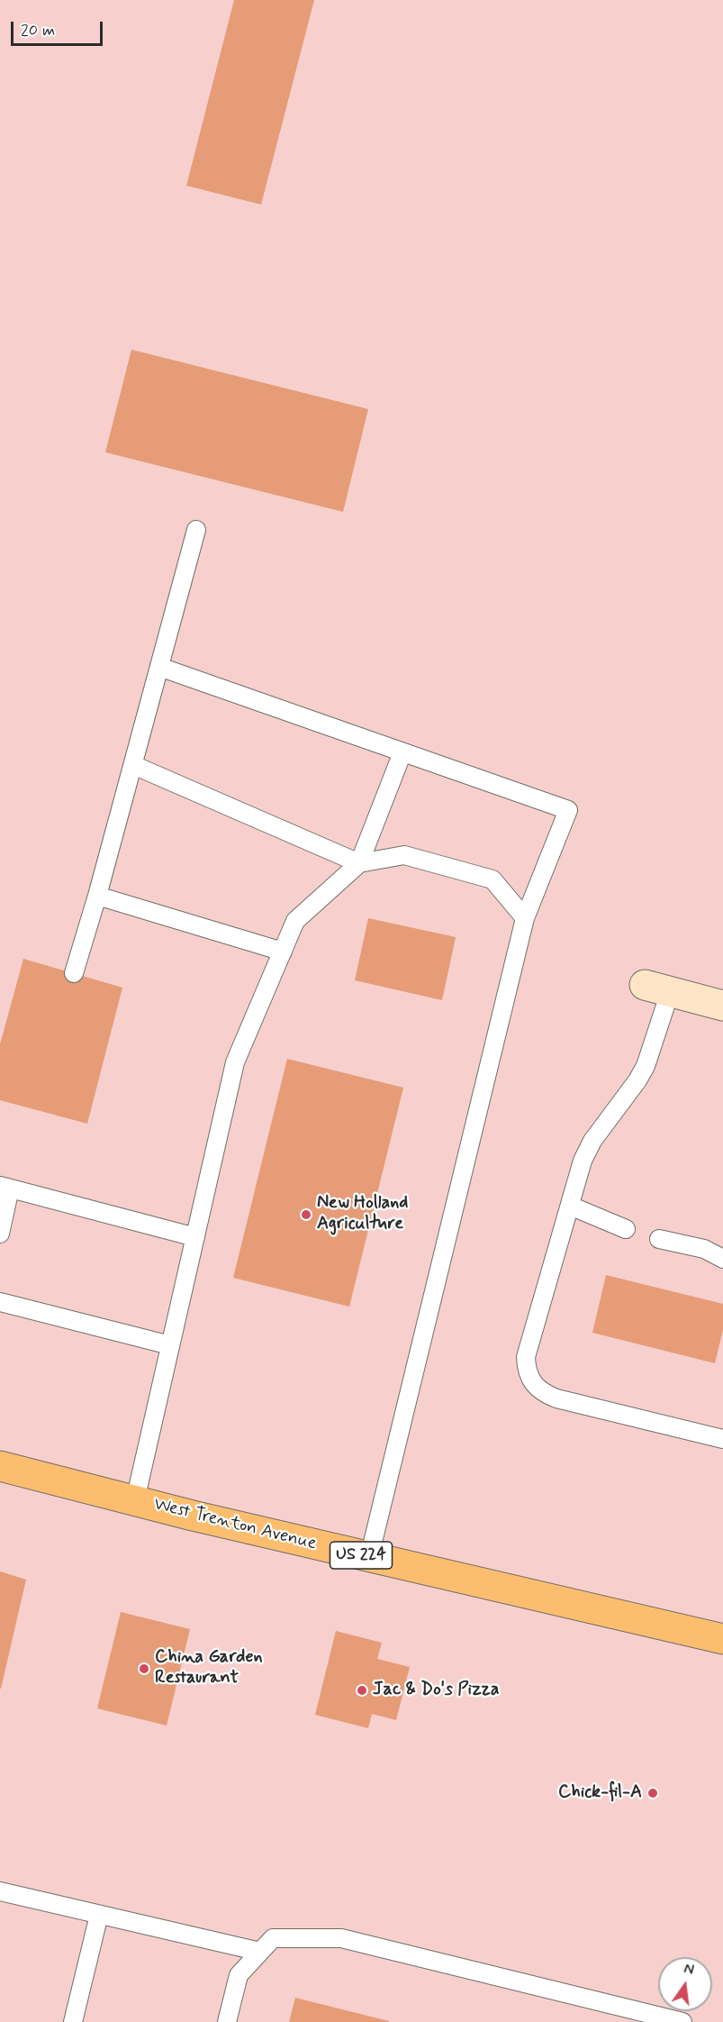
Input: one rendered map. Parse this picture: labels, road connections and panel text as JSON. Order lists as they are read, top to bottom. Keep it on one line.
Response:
{"streets":{"main road":["West Trenton Avenue","US 224"]},"places":["New Holland Agriculture","China Garden Restaurant","Jac & Do's Pizza","Chick-fil-A"],"scale_bar":"20 m","north":"top"}
